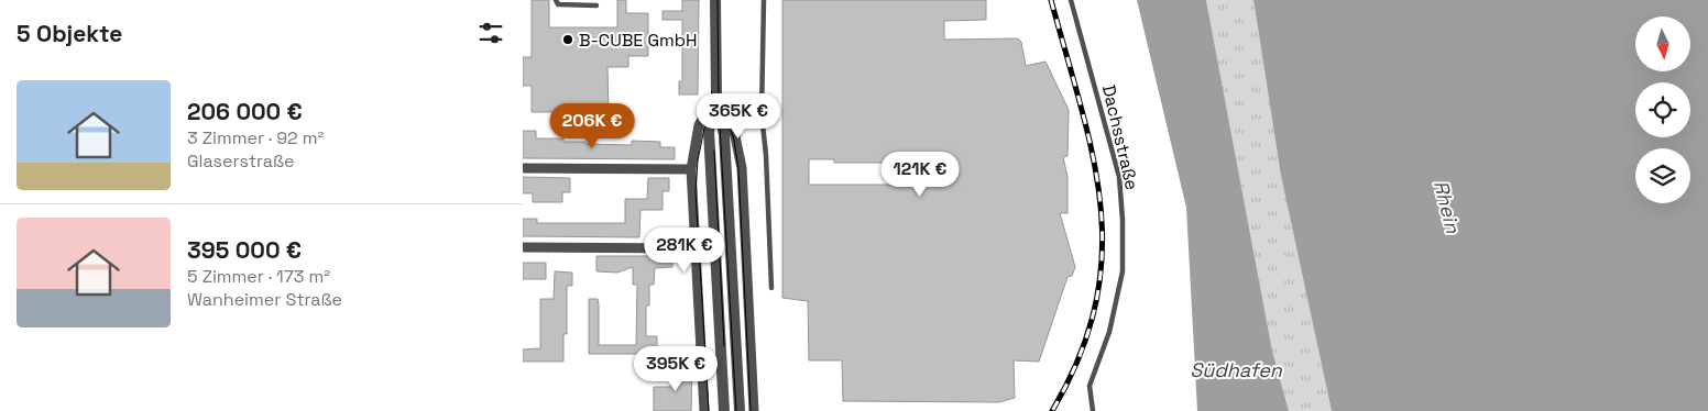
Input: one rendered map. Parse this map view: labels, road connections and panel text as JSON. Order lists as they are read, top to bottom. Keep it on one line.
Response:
{"streets":{"lane":["Dachsstraße"]},"water":["Rhein","Südhafen"],"places":["B-CUBE GmbH"],"north":"bottom","page":{"heading":"5 Objekte","list":[{"name":"206 000 €","note":"3 Zimmer · 92 m² · Glaserstraße"},{"name":"395 000 €","note":"5 Zimmer · 173 m² · Wanheimer Straße"}],"price":["365K €","206K €","121K €","281K €","395K €"]}}
